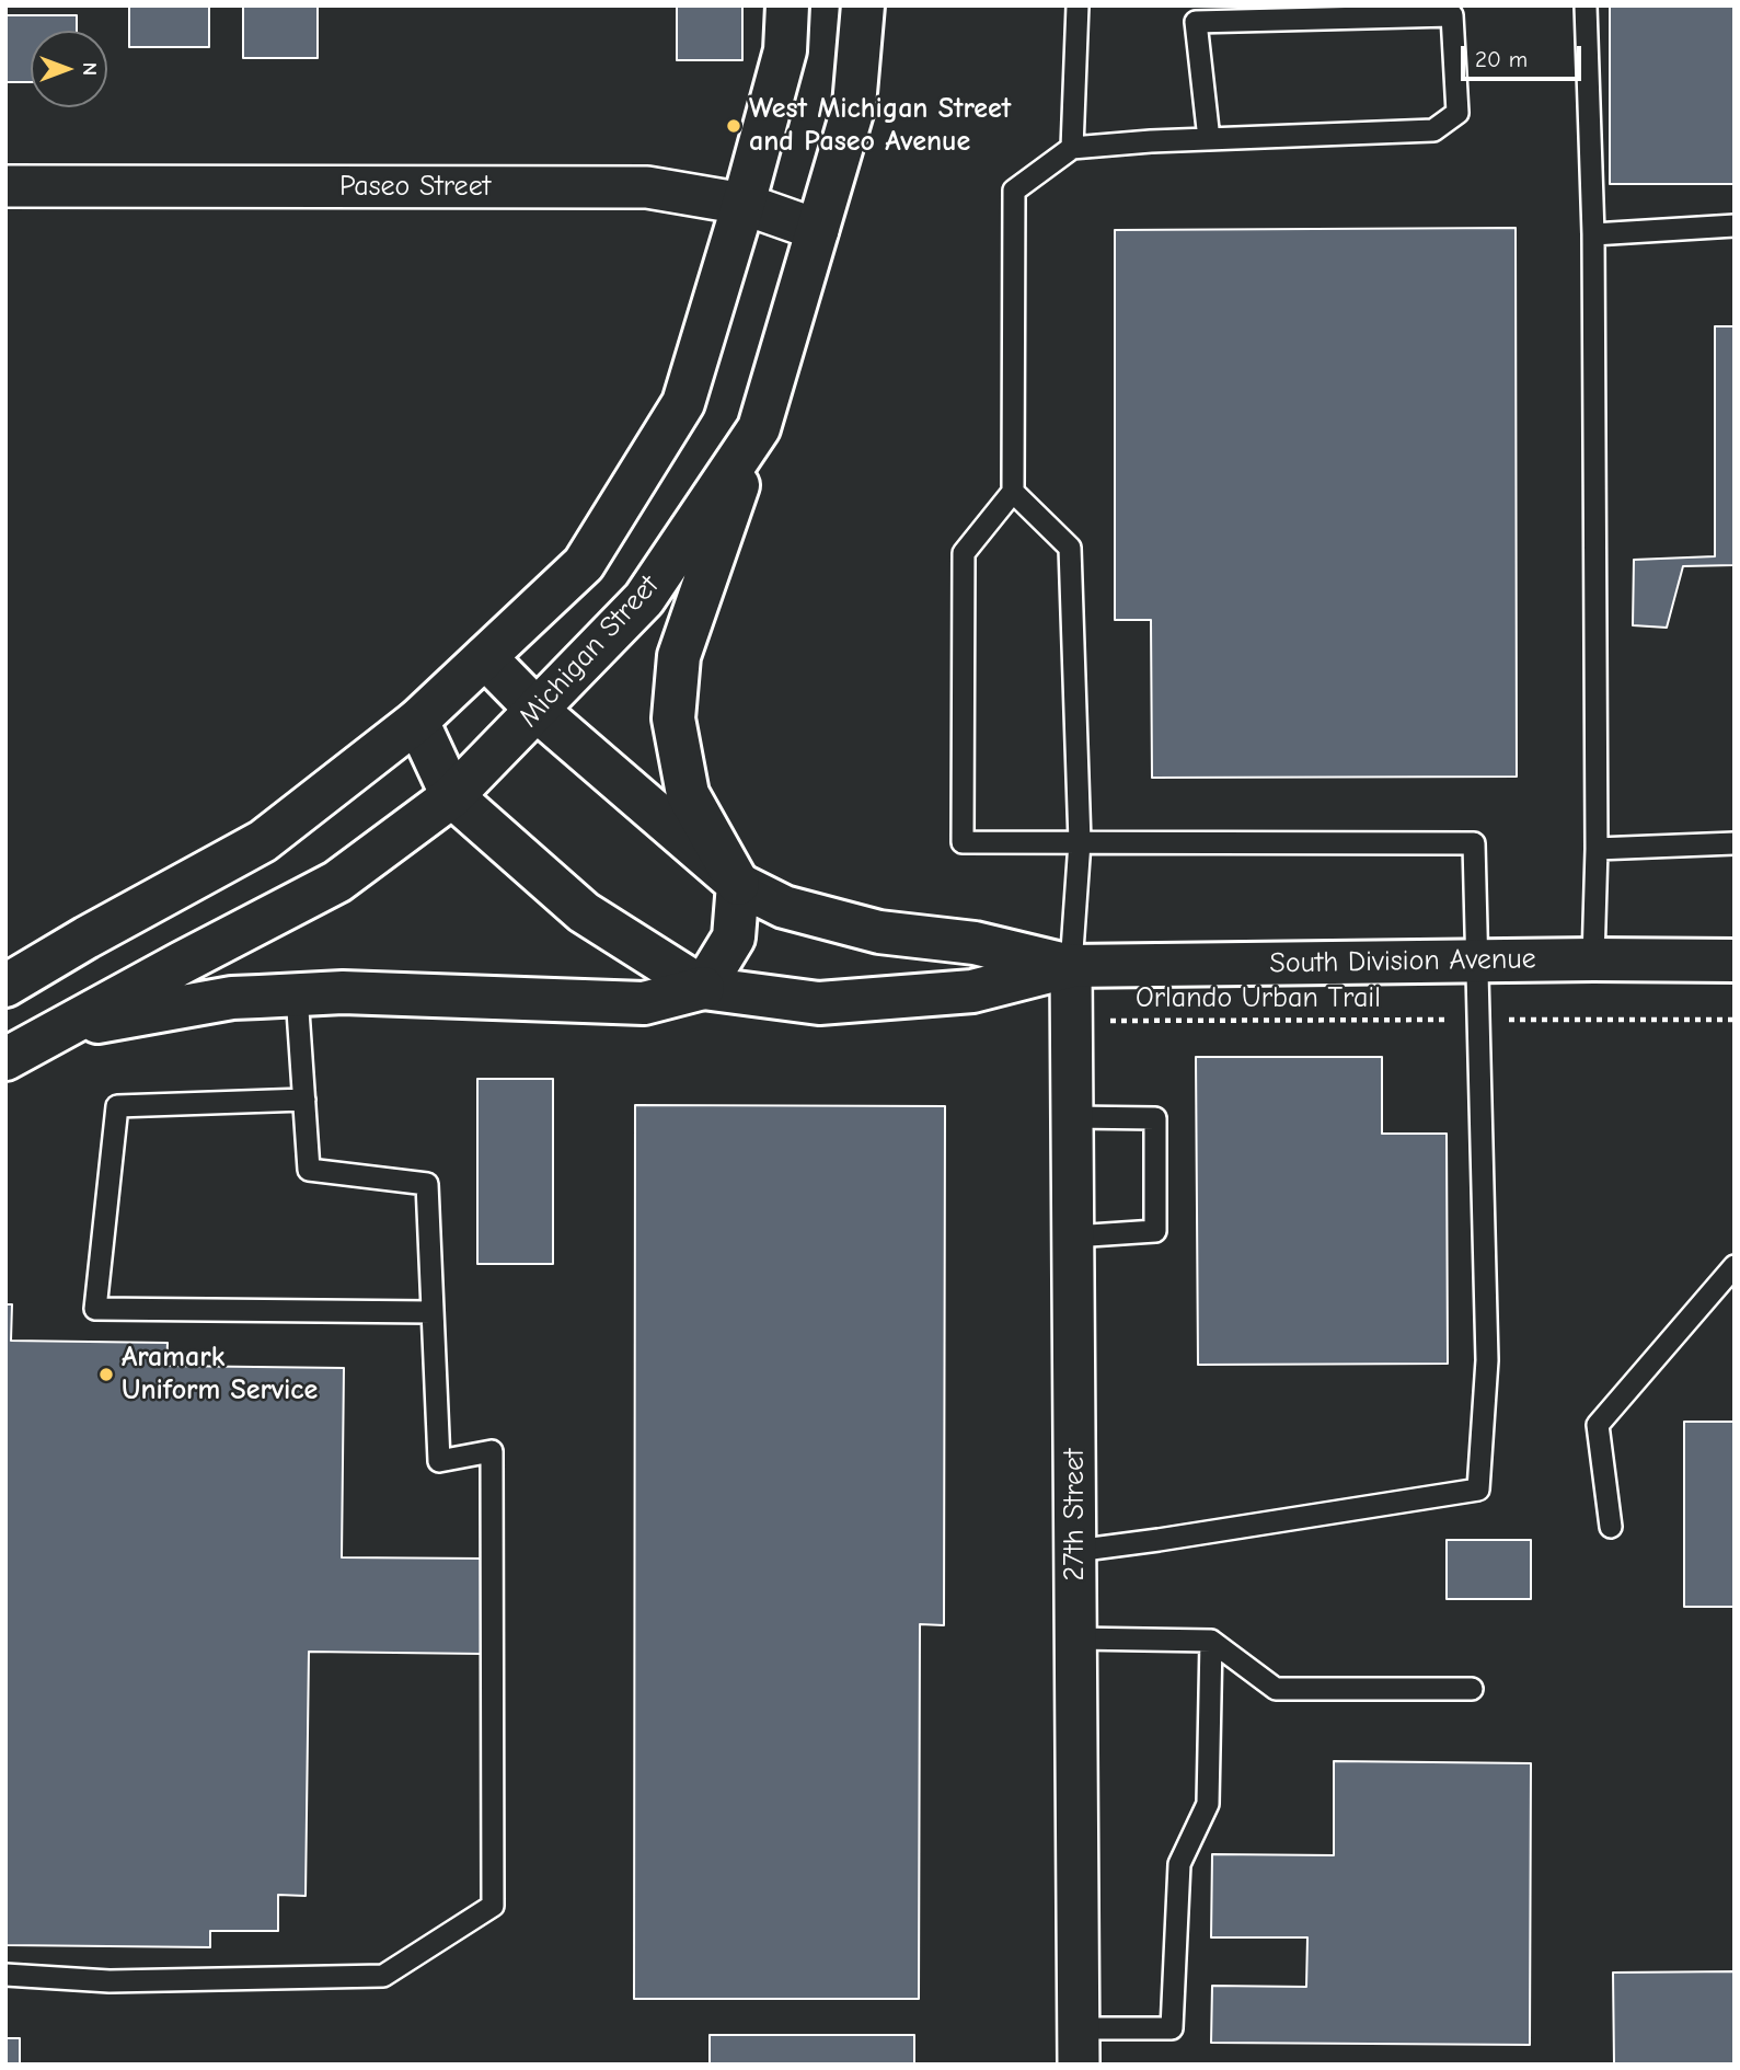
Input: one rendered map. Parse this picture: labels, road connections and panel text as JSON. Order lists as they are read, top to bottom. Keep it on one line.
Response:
{"streets":{"main road":["Michigan Street","South Division Avenue"],"street":["Paseo Street","27th Street"],"path":["Orlando Urban Trail"]},"crossings":[["Paseo Street","Michigan Street"],["Michigan Street","South Division Avenue"],["South Division Avenue","27th Street"]],"places":["West Michigan Street and Paseo Avenue","Aramark Uniform Service"],"scale_bar":"20 m","north":"right"}
